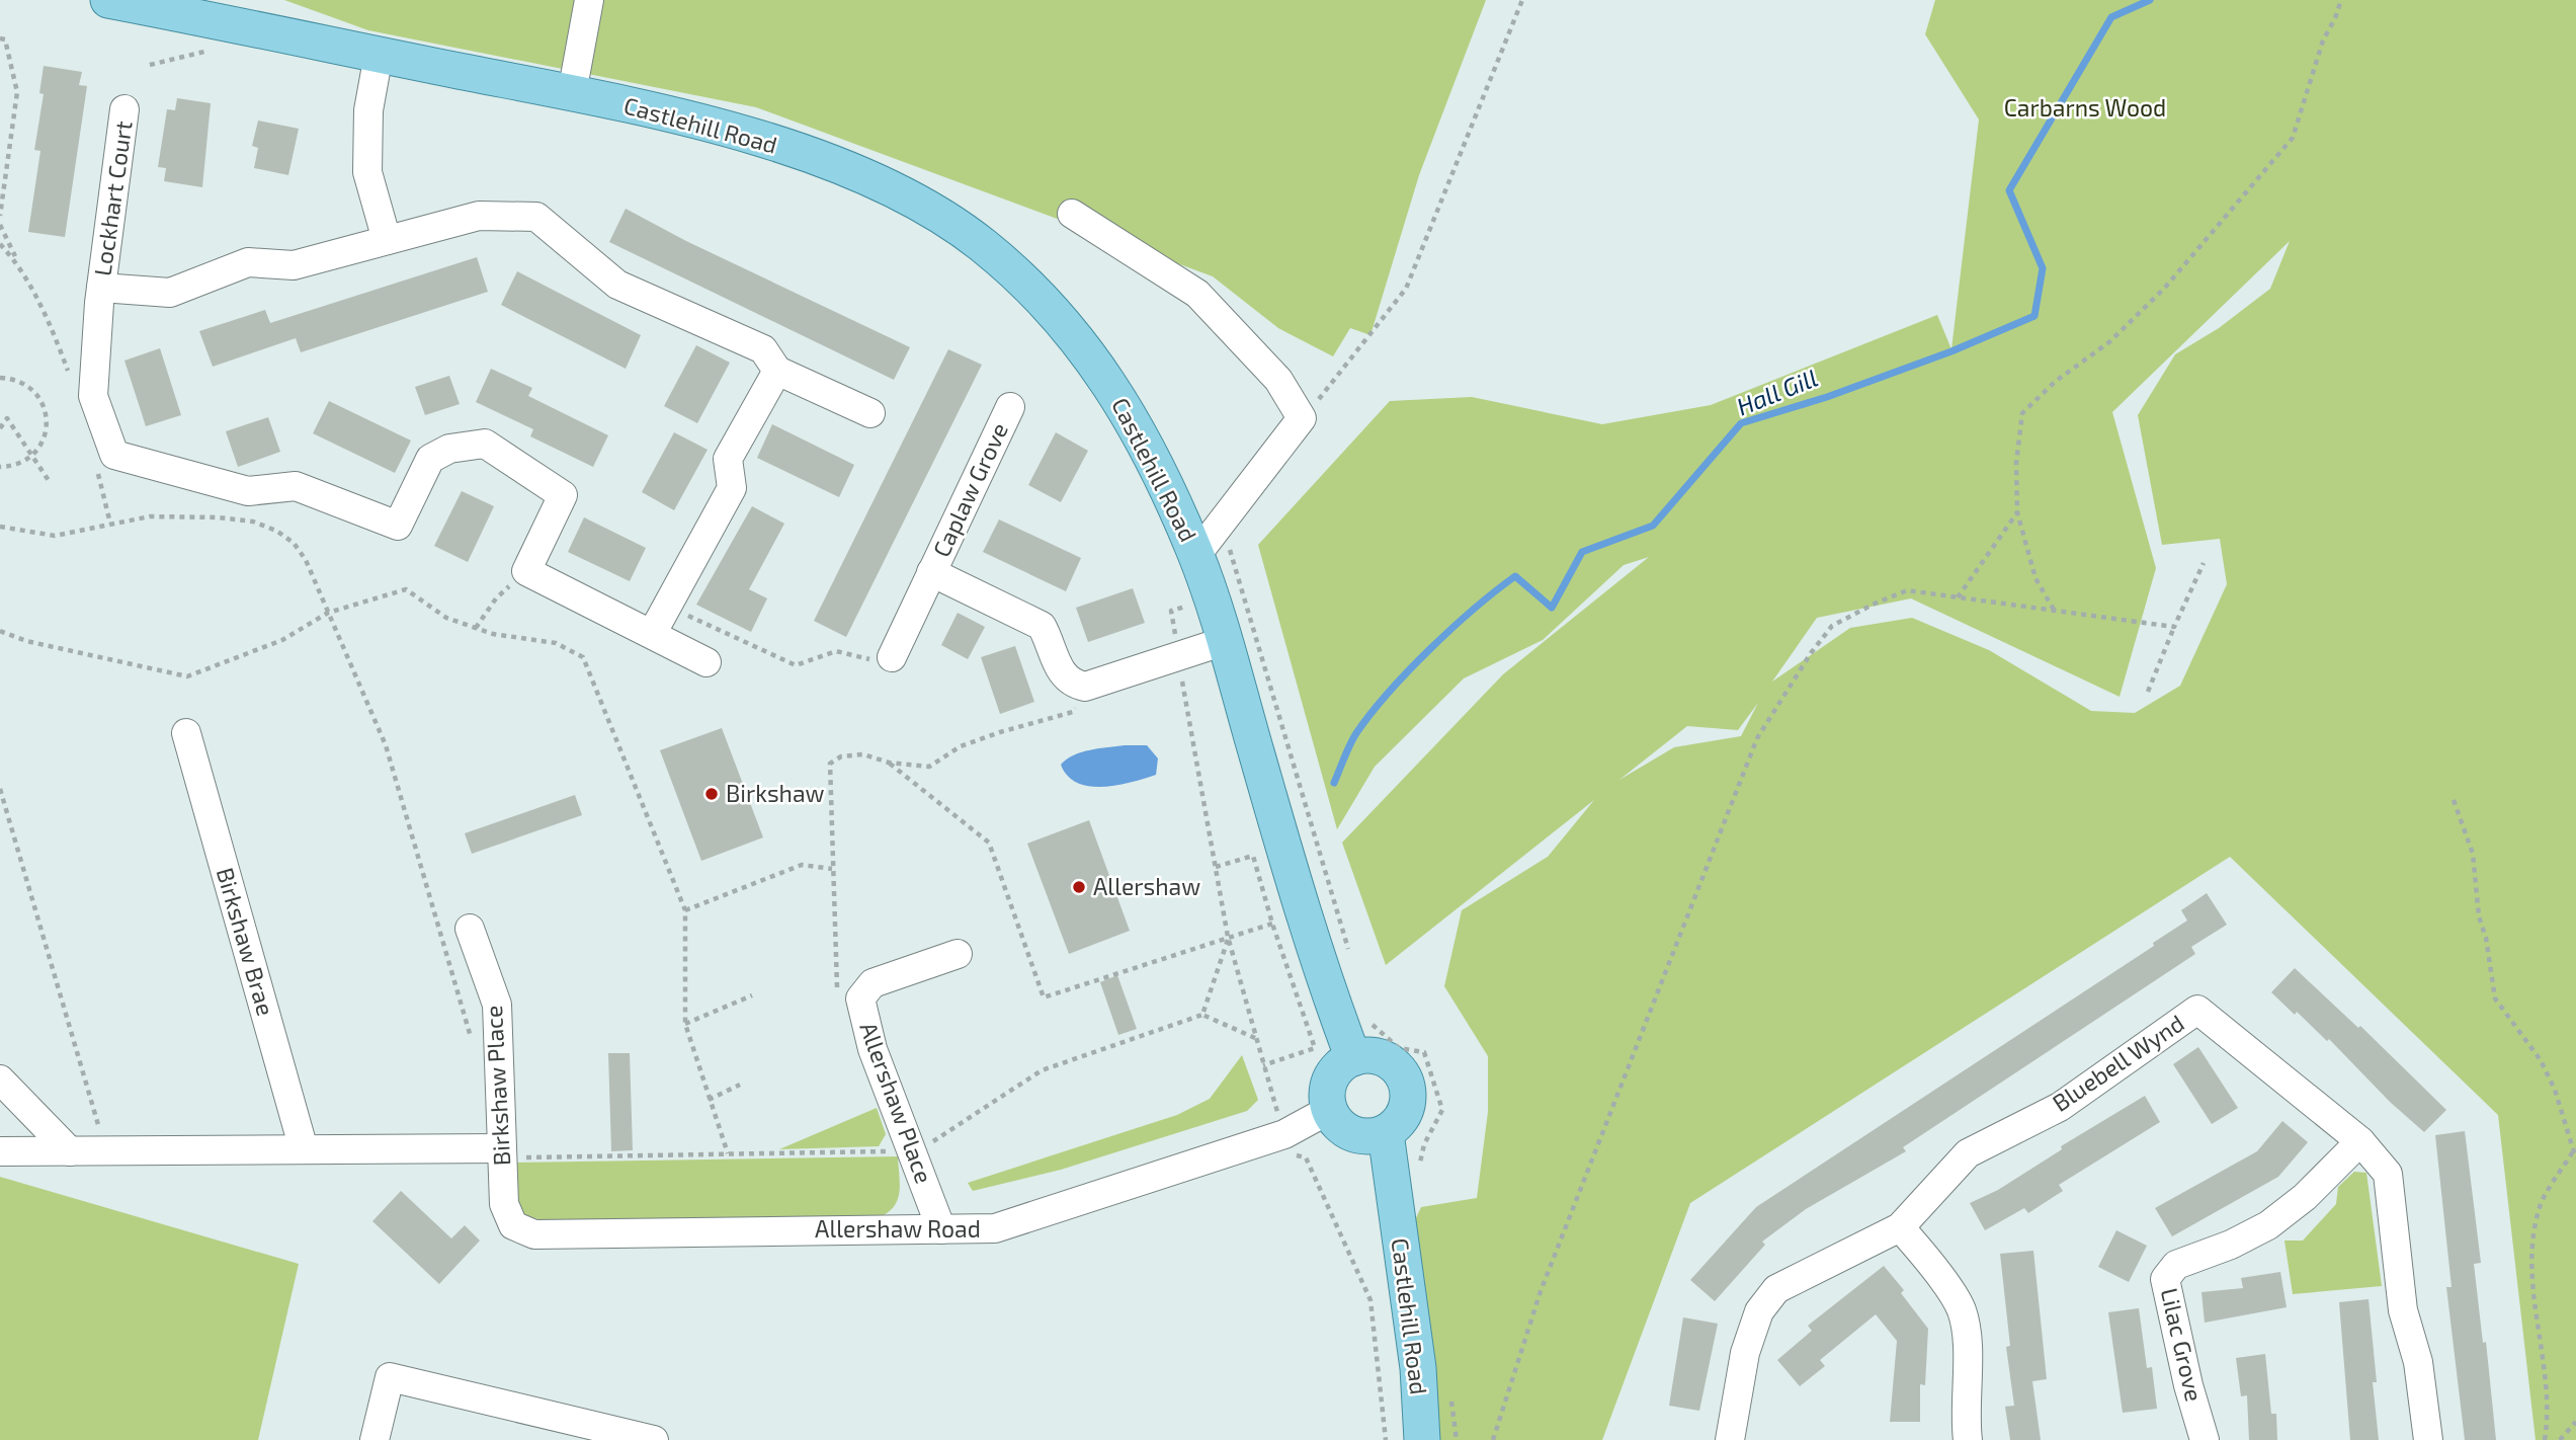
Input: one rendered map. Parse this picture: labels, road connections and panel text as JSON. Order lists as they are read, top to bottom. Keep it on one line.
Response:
{"streets":{"main road":["Castlehill Road"],"street":["Lockhart Court","Caplaw Grove","Birkshaw Brae","Bluebell Wynd","Birkshaw Place","Allershaw Place","Allershaw Road","Lilac Grove"]},"crossings":[["Castlehill Road","Allershaw Road"],["Bluebell Wynd","Lilac Grove"],["Birkshaw Place","Allershaw Road"],["Allershaw Place","Allershaw Road"]],"water":["Hall Gill"],"parks":["Carbarns Wood"],"places":["Birkshaw","Allershaw"]}
